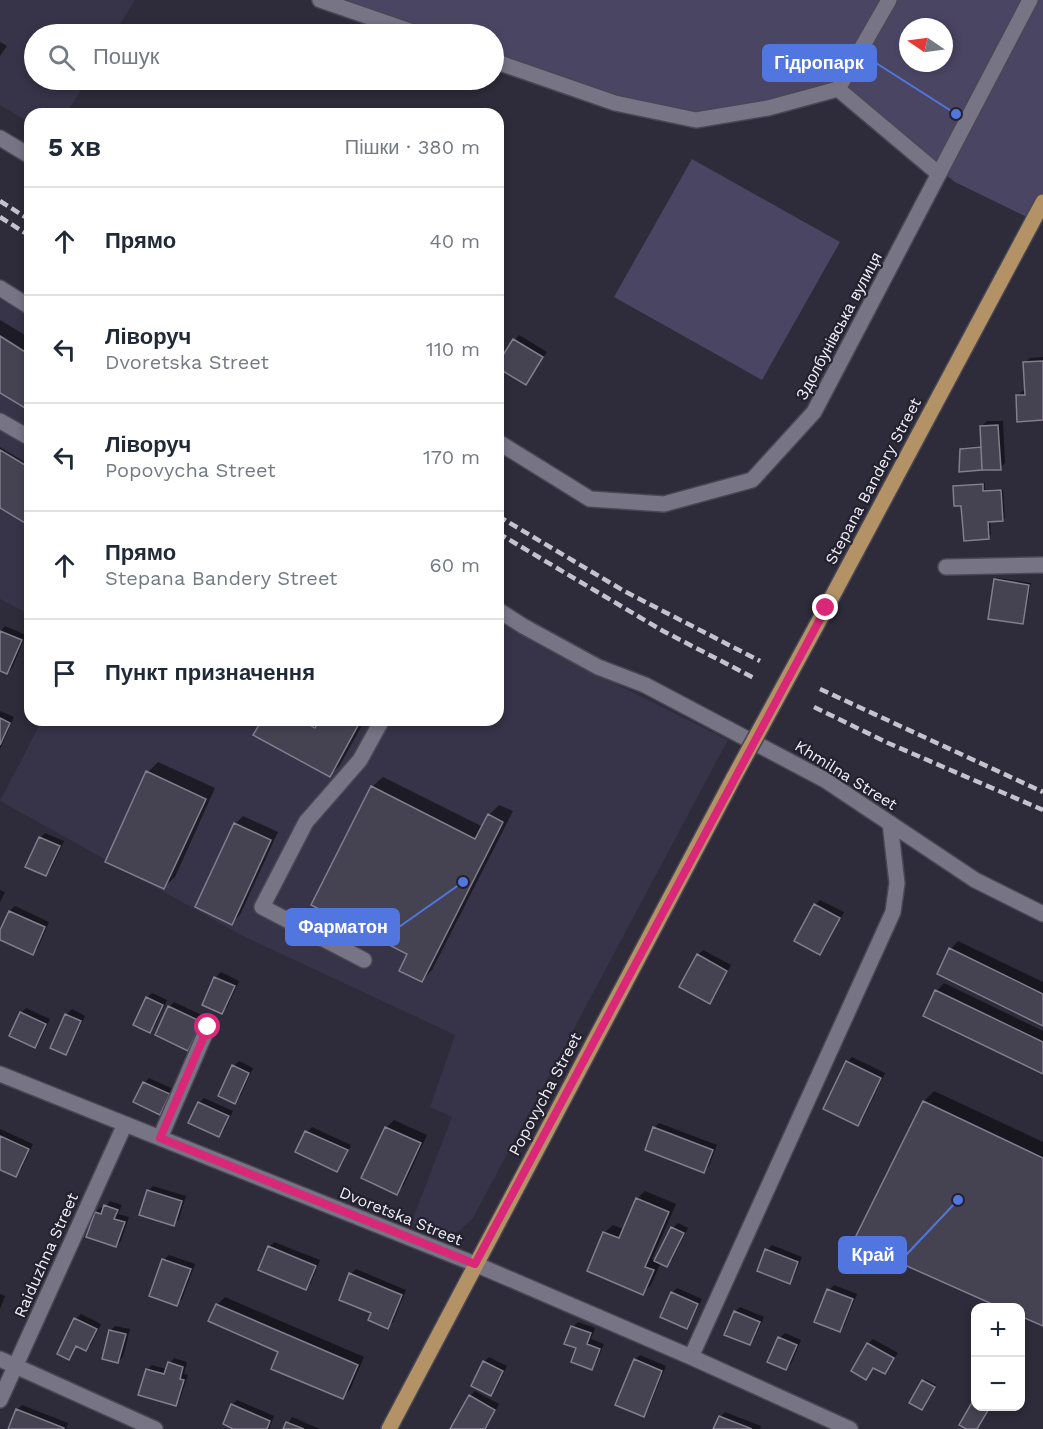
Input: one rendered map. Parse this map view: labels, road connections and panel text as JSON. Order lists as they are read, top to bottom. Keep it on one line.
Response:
{"streets":{"main road":["Stepana Bandery Street","Popovycha Street"],"street":["Khmilna Street","Dvoretska Street","Raiduzhna Street"]},"crossings":[["Stepana Bandery Street","Popovycha Street"],["Popovycha Street","Dvoretska Street"],["Dvoretska Street","Raiduzhna Street"]],"places":["Гідропарк","Фарматон","Край"],"north":"left","page":{"search":"Пошук","heading":["5 хв","Пішки · 380 m"],"list":[["Прямо","40 m"],["Ліворуч","Dvoretska Street","110 m"],["Ліворуч","Popovycha Street","170 m"],["Прямо","Stepana Bandery Street","60 m"],"Пункт призначення"],"map_buttons":["+","−"]}}
